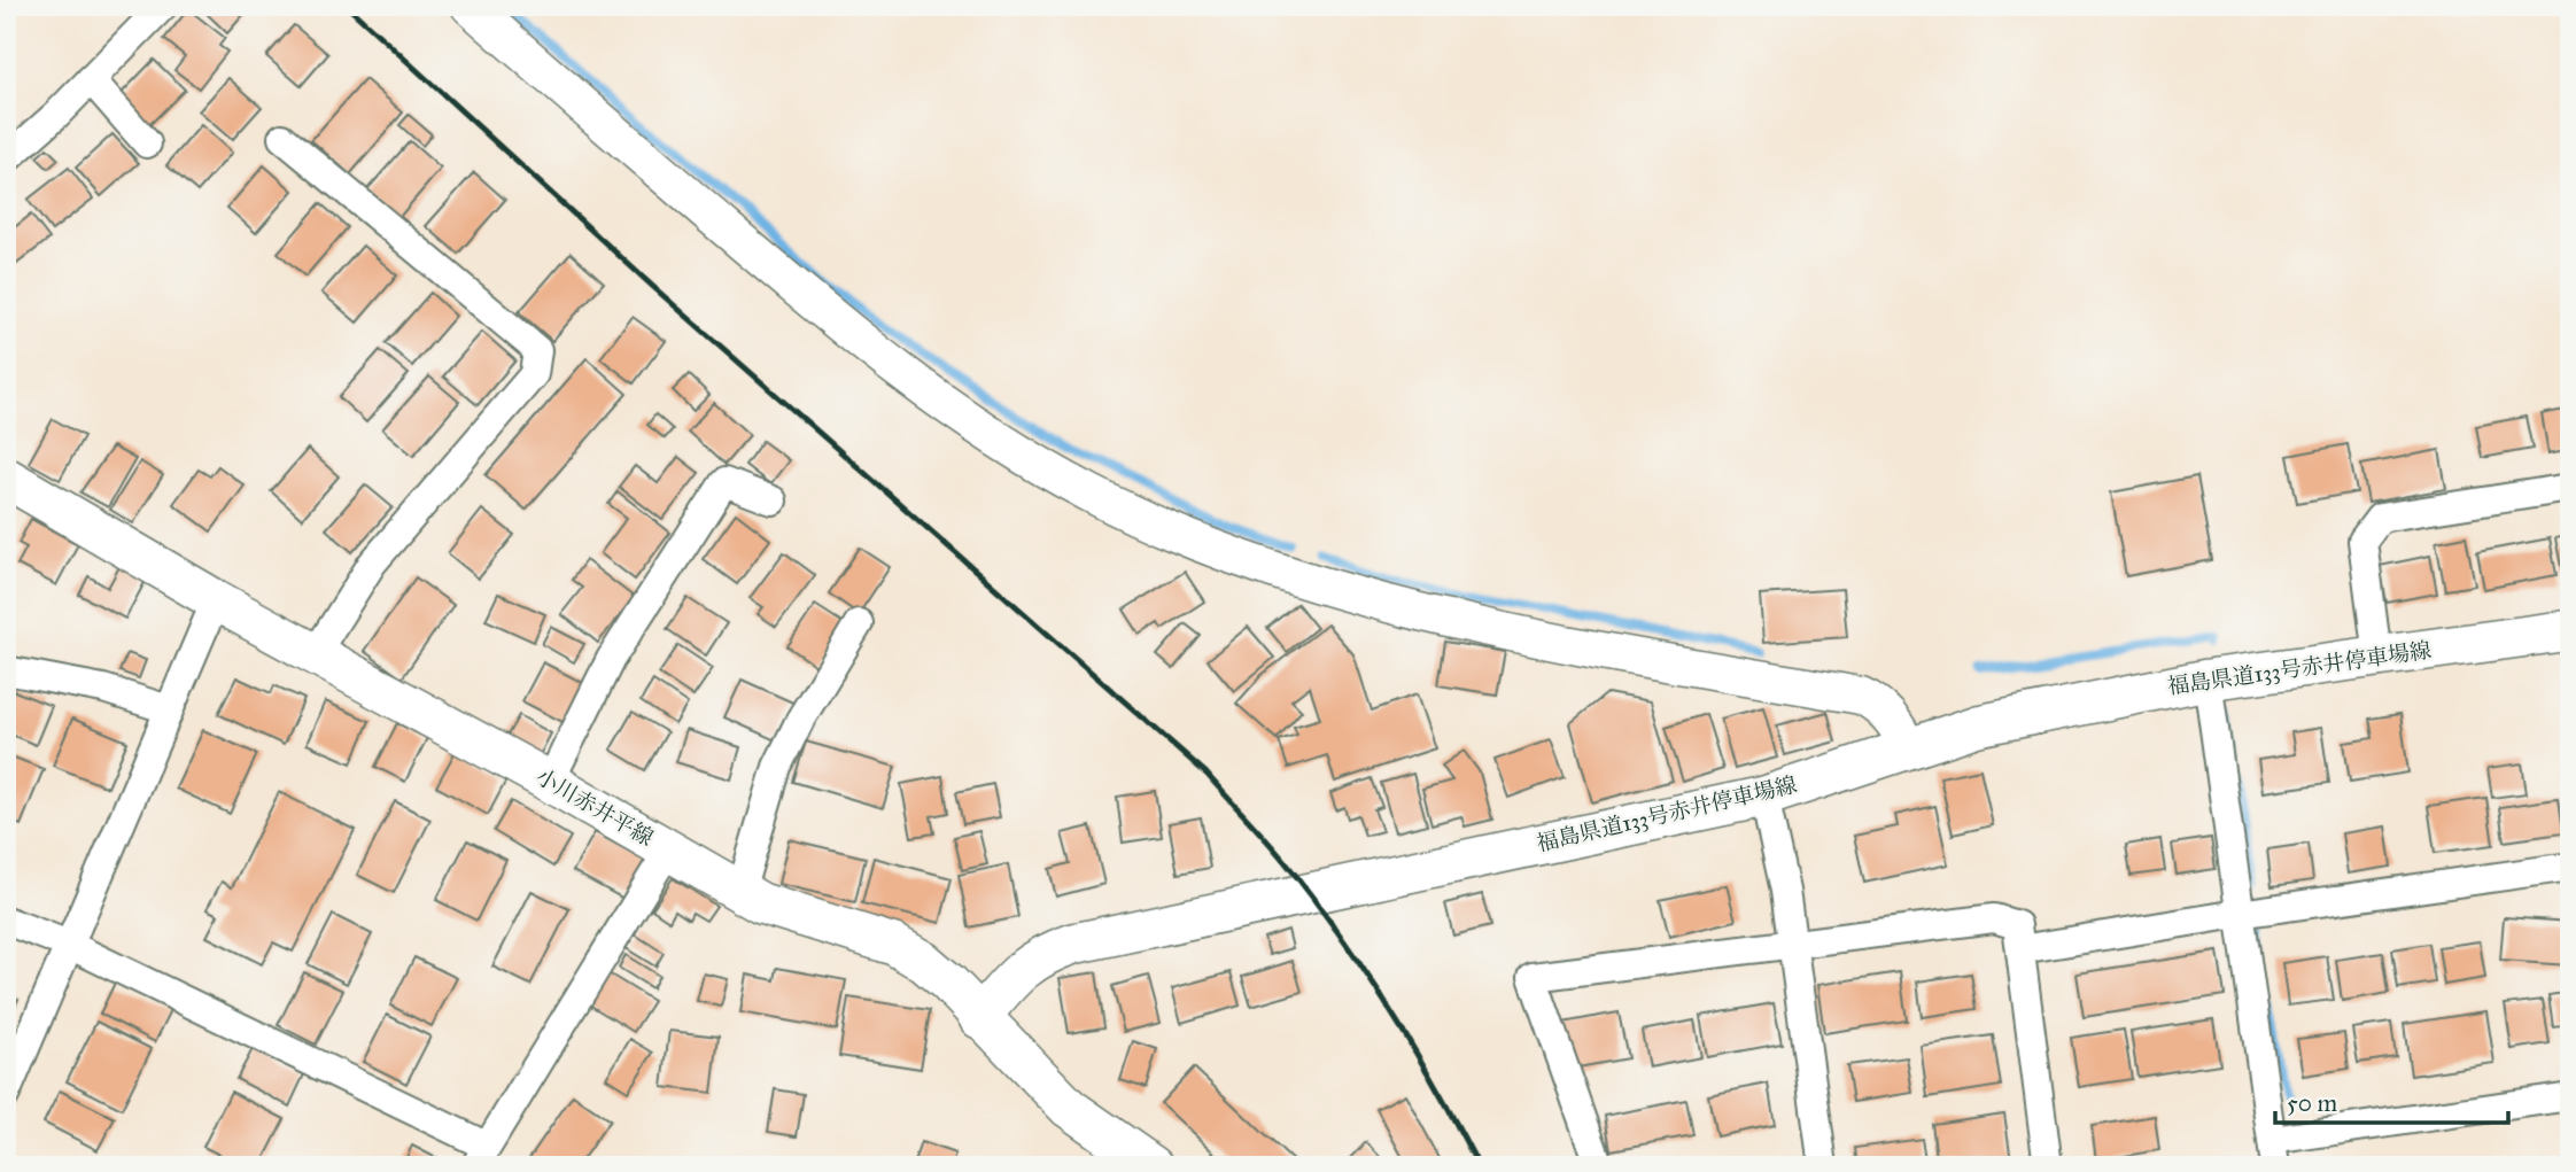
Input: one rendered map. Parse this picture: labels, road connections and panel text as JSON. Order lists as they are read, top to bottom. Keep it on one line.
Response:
{"streets":{"main road":["福島県道133号赤井停車場線","小川赤井平線"]},"crossings":[["福島県道133号赤井停車場線","小川赤井平線"]],"scale_bar":"50 m"}
